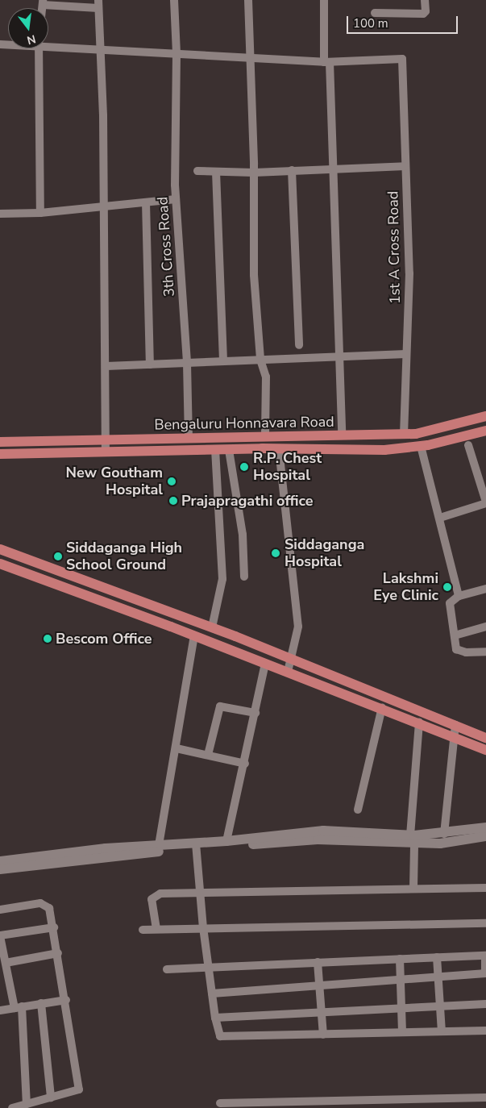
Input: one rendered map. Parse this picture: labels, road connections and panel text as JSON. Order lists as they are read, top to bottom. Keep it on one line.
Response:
{"streets":{"main road":["Bengaluru Honnavara Road"],"street":["3th Cross Road","1st A Cross Road"]},"crossings":[["3th Cross Road","Bengaluru Honnavara Road"],["1st A Cross Road","Bengaluru Honnavara Road"]],"places":["R.P. Chest Hospital","New Goutham Hospital","Prajapragathi office","Siddaganga Hospital","Siddaganga High School Ground","Lakshmi Eye Clinic","Bescom Office"],"scale_bar":"100 m","north":"bottom"}
